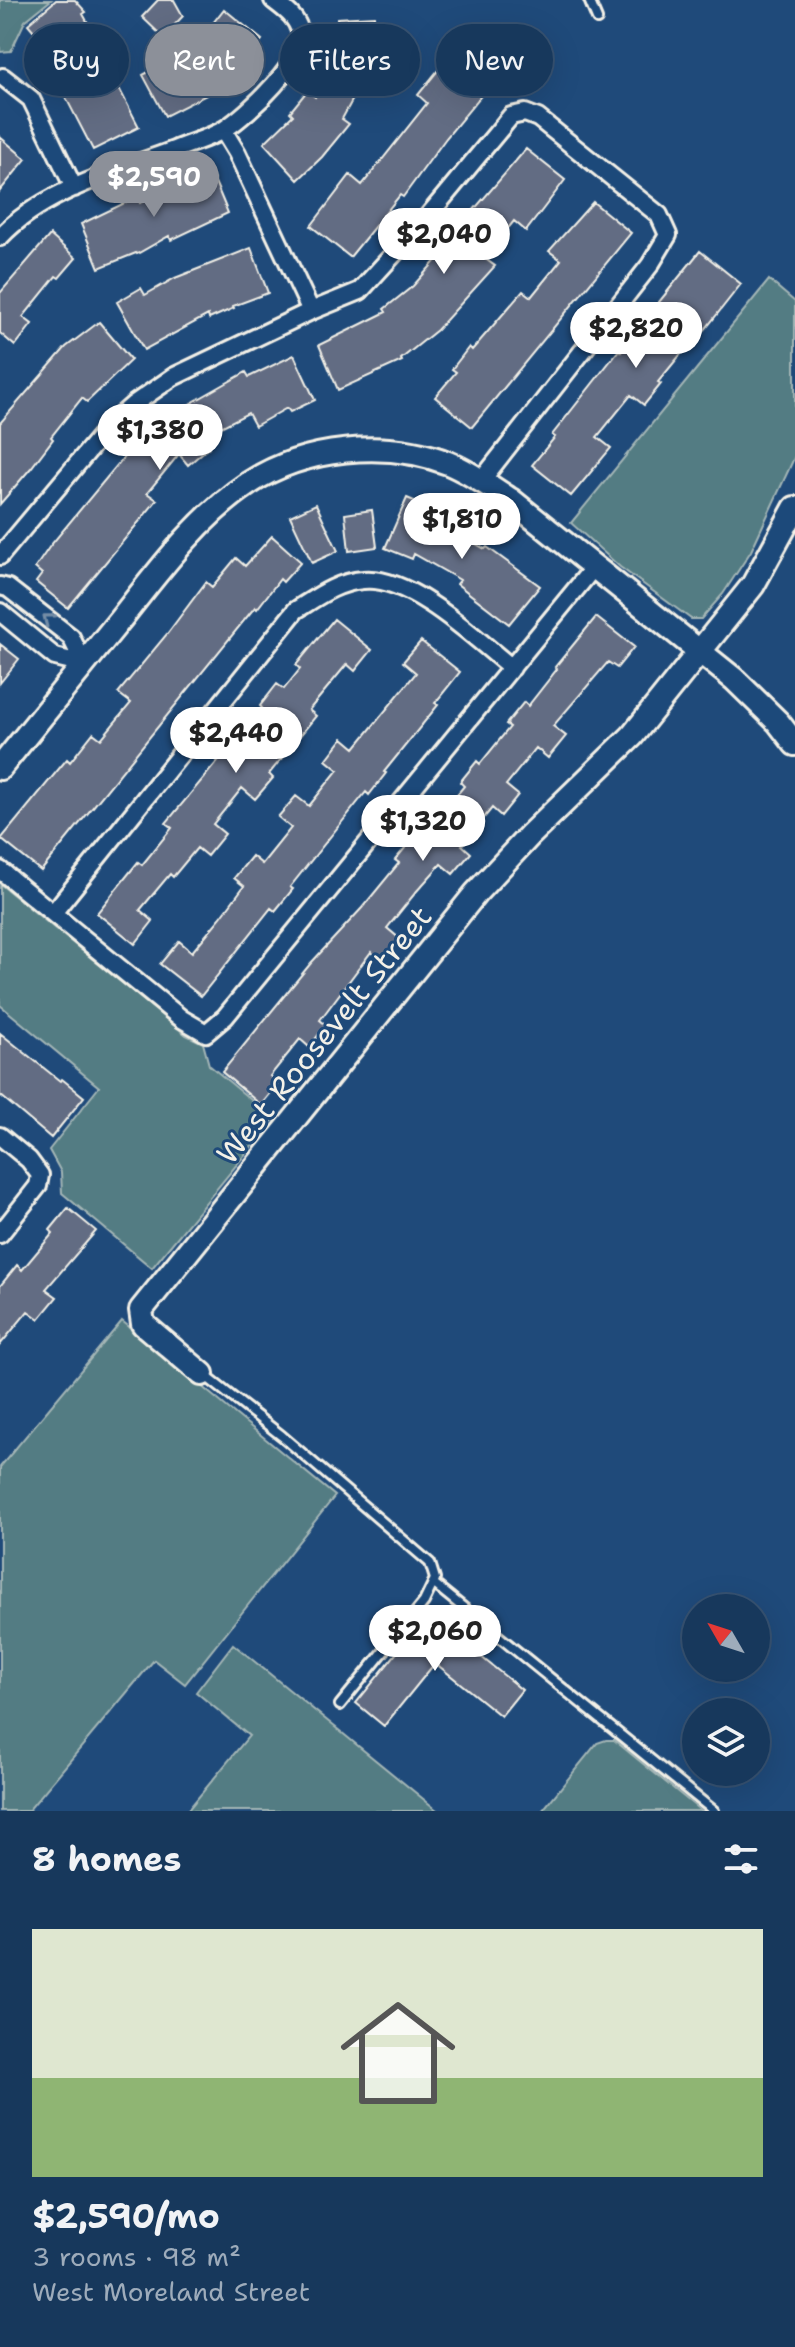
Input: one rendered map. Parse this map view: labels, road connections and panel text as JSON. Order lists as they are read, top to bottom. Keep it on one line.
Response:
{"streets":{"street":["West Roosevelt Street"]},"north":"top left","page":{"chip":["Buy","Rent","Filters","New"],"price":["$2,590","$2,040","$2,820","$1,380","$1,810","$2,440","$1,320","$2,060"],"heading":"8 homes","list":[{"name":"$2,590/mo","note":"3 rooms · 98 m² · West Moreland Street"}]}}
